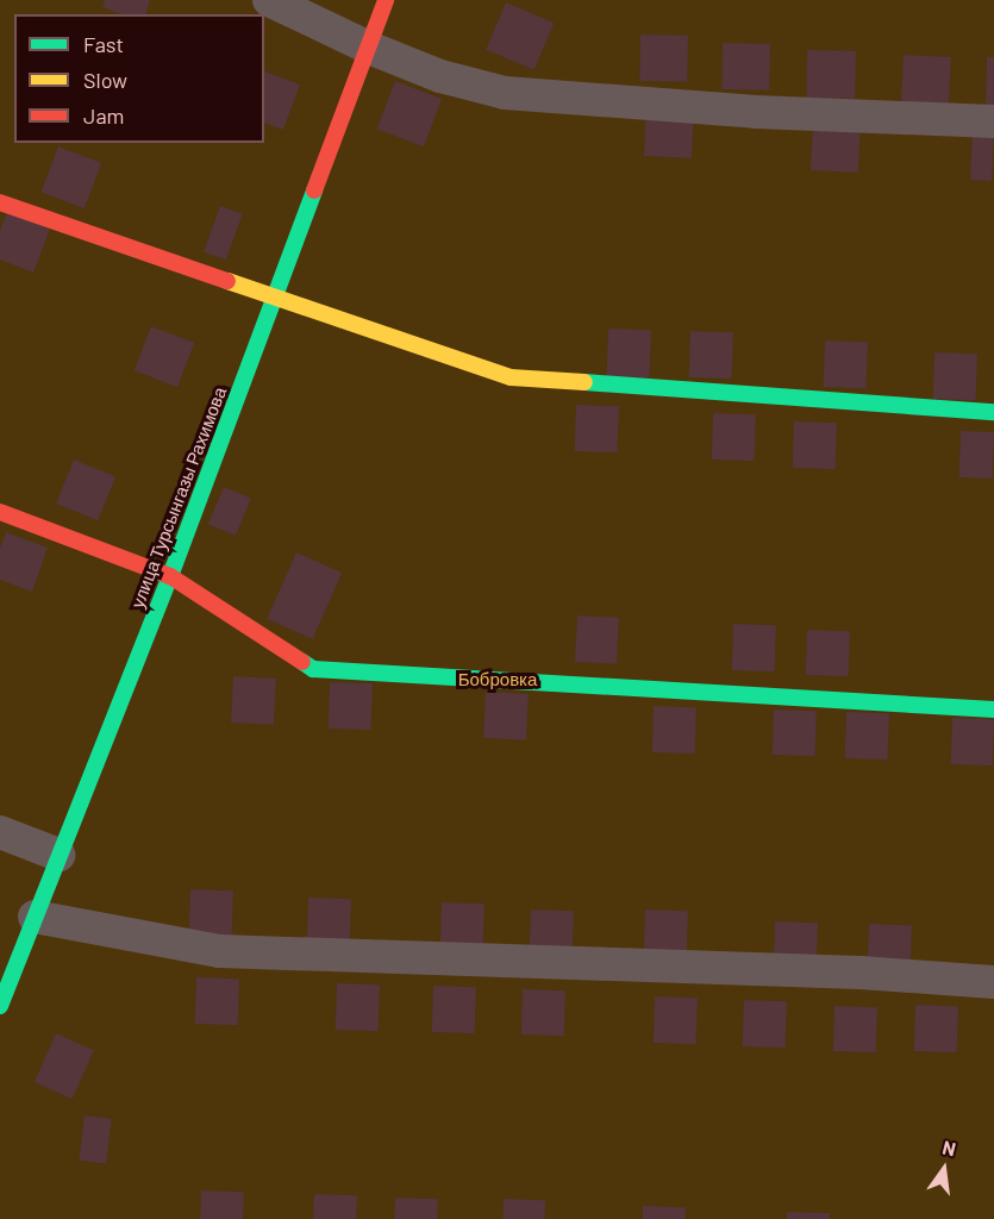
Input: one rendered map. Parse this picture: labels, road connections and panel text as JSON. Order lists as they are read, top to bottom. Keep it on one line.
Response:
{"streets":{"street":["улица Турсынгазы Рахимова"]},"parks":["Бобровка"],"legend":["Fast","Slow","Jam"],"north":"top"}
